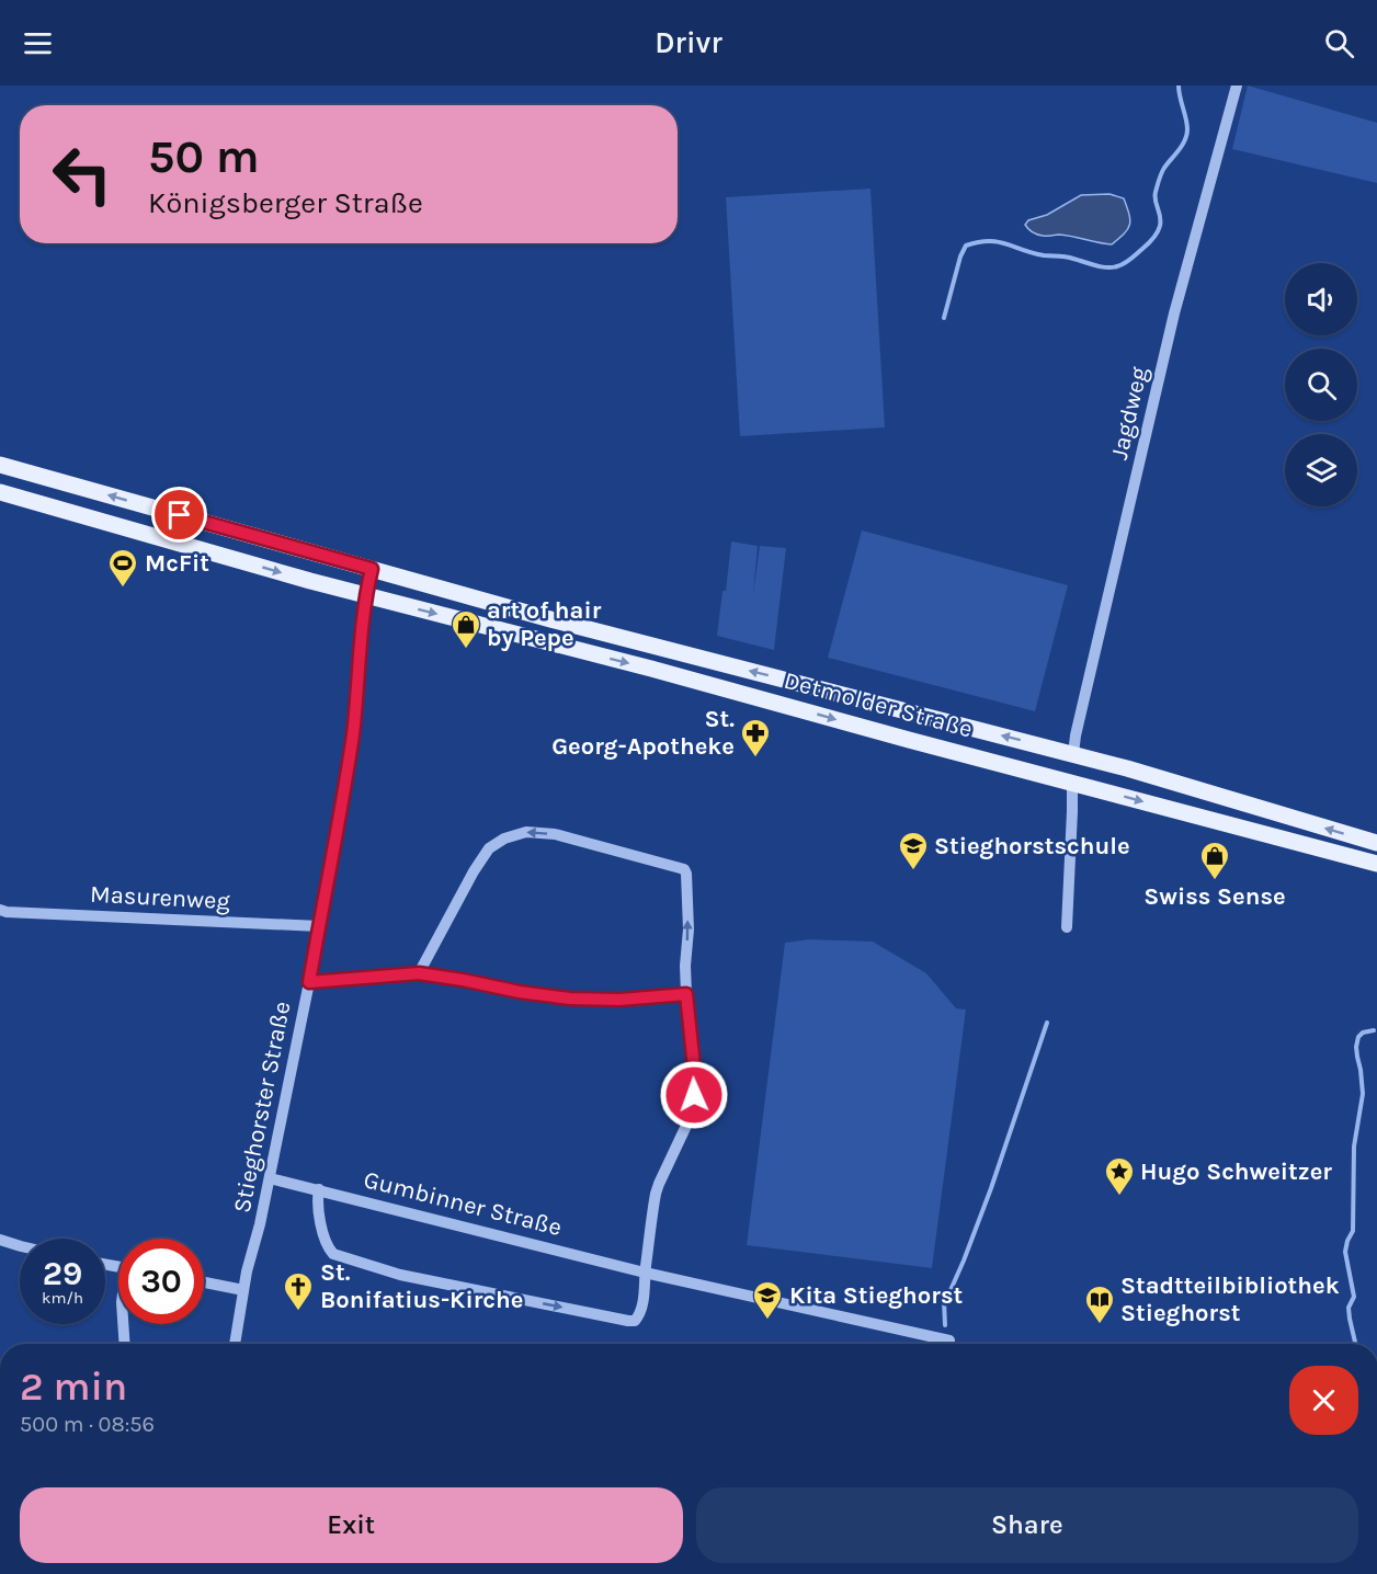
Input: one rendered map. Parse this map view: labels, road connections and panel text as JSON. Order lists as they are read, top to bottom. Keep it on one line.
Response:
{"streets":{"main road":["Detmolder Straße"],"street":["Jagdweg","Masurenweg","Stieghorster Straße","Gumbinner Straße"]},"crossings":[["Jagdweg","Detmolder Straße"],["Detmolder Straße","Stieghorster Straße"],["Masurenweg","Stieghorster Straße"],["Stieghorster Straße","Gumbinner Straße"]],"places":{"sports":["McFit"],"shop":["art of hair by Pepe","Swiss Sense"],"pharmacy":["St. Georg-Apotheke"],"school or university":["Stieghorstschule","Kita Stieghorst"],"place":["Hugo Schweitzer"],"church":["St. Bonifatius-Kirche"],"library":["Stadtteilbibliothek Stieghorst"]},"page":{"header":"Drivr","turn":["50 m","Königsberger Straße"],"speed":"29 km/h","limit":"30","heading":["2 min","500 m · 08:56"],"buttons":["Exit","Share"]}}
